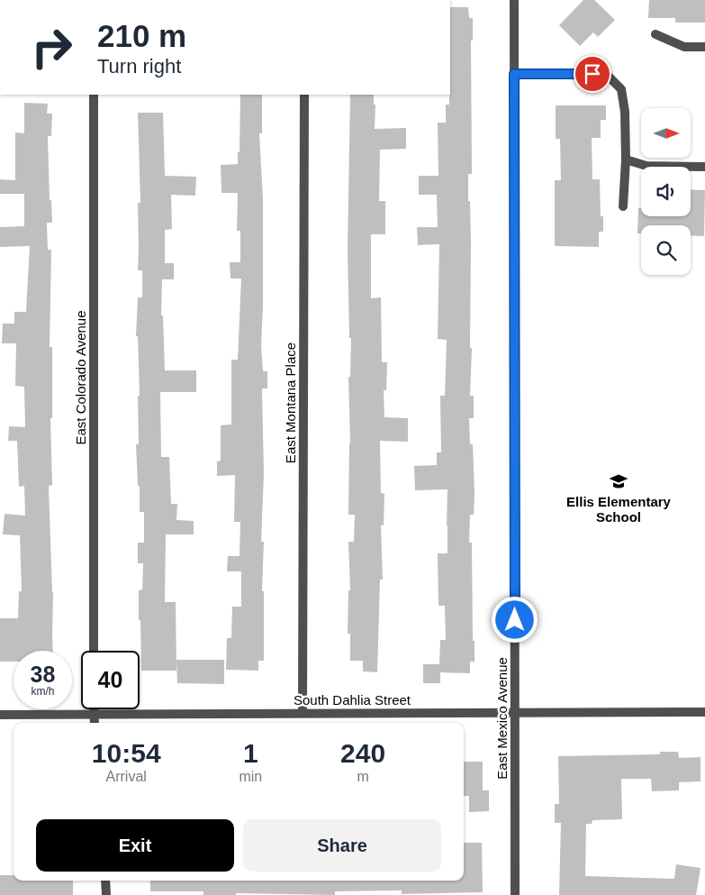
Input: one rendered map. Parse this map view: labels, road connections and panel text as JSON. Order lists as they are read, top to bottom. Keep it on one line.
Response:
{"streets":{"street":["East Colorado Avenue","East Montana Place","South Dahlia Street","East Mexico Avenue"]},"crossings":[["East Montana Place","South Dahlia Street"],["South Dahlia Street","East Mexico Avenue"]],"places":{"school or university":["Ellis Elementary School"]},"north":"right","page":{"turn":["210 m","Turn right"],"speed":"38 km/h","limit":"40","eta":["10:54","Arrival","1","min","240","m"],"buttons":["Exit","Share"]}}
